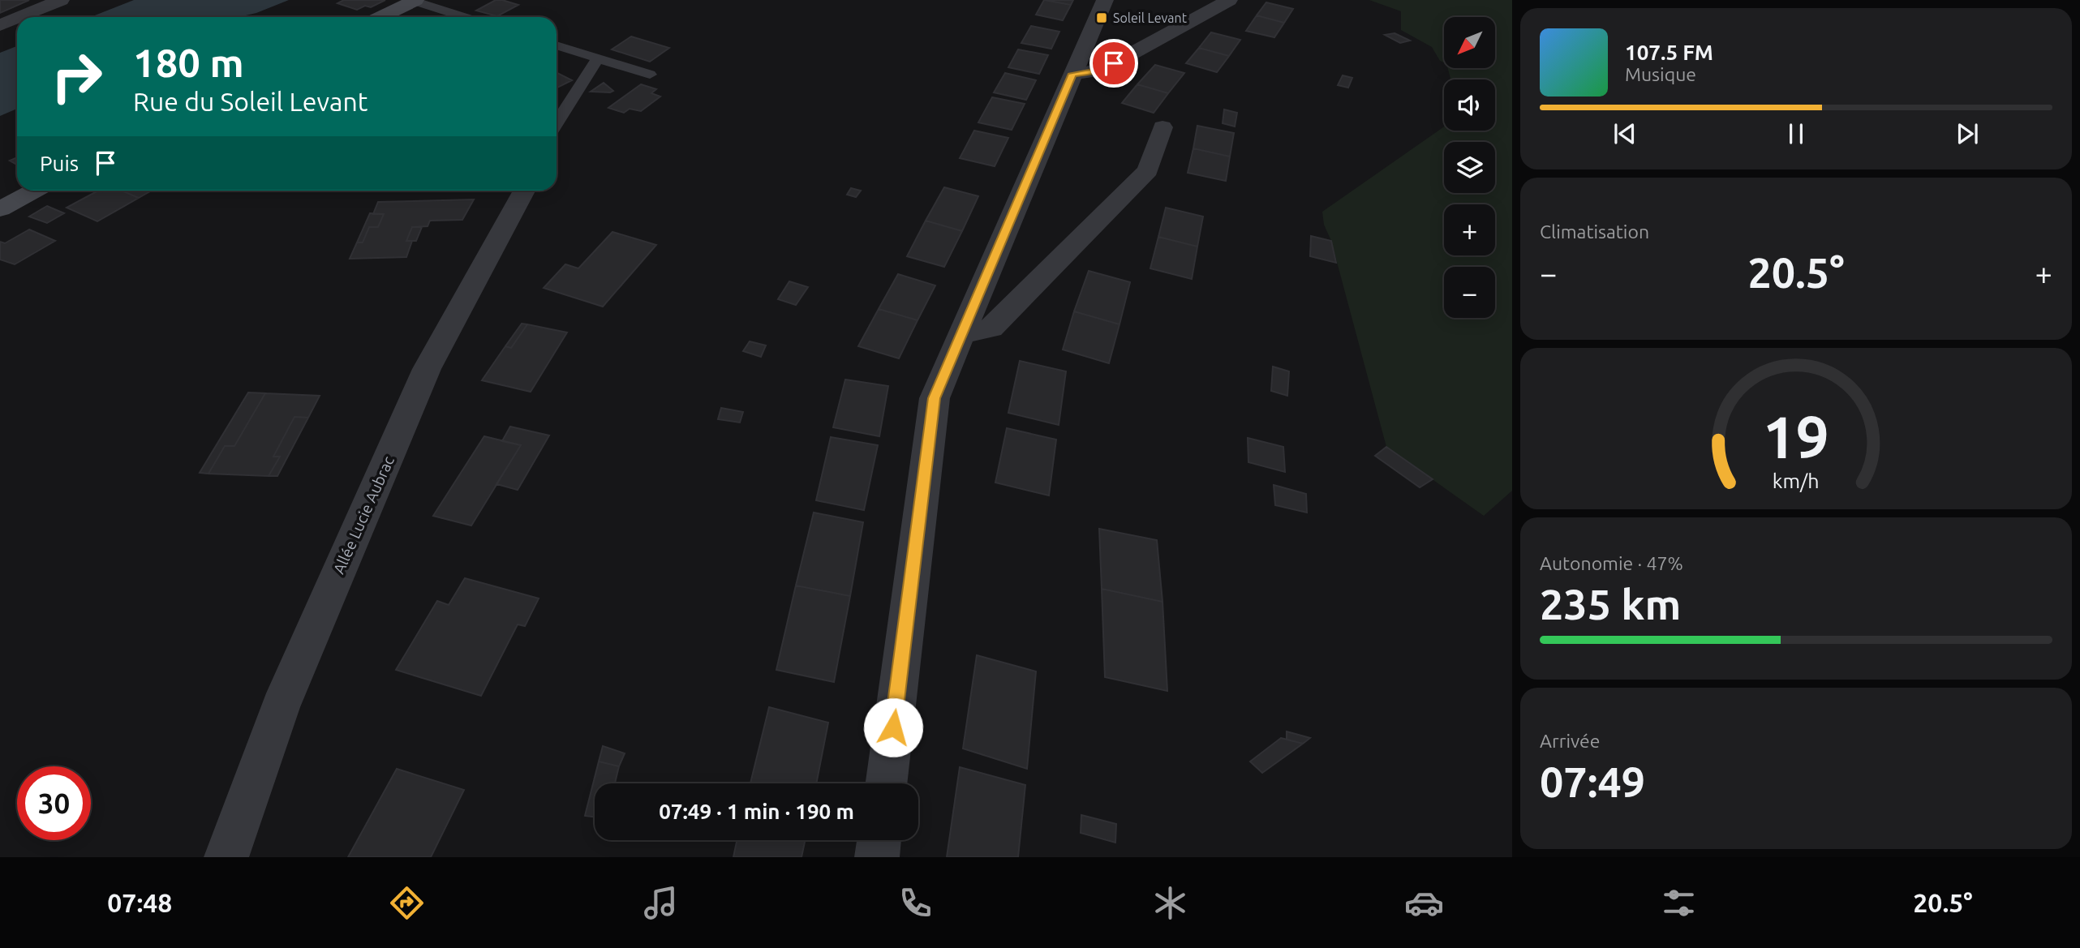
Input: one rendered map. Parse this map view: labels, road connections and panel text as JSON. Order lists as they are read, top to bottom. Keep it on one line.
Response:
{"streets":{"street":["Allée Lucie Aubrac"]},"places":{"transit":["Soleil Levant"]},"north":"bottom left","page":{"map_buttons":["+","−"],"turn":["180 m","Rue du Soleil Levant"],"song":["107.5 FM","Musique"],"then":"Puis","tile":["Climatisation",["Autonomie · 47%","235 km"],["Arrivée","07:49"]],"heat":["−","20.5°","+"],"limit":"30","trip":"07:49 · 1 min · 190 m","tabs":["07:48","20.5°"],"gauge":["19","km/h"]}}
